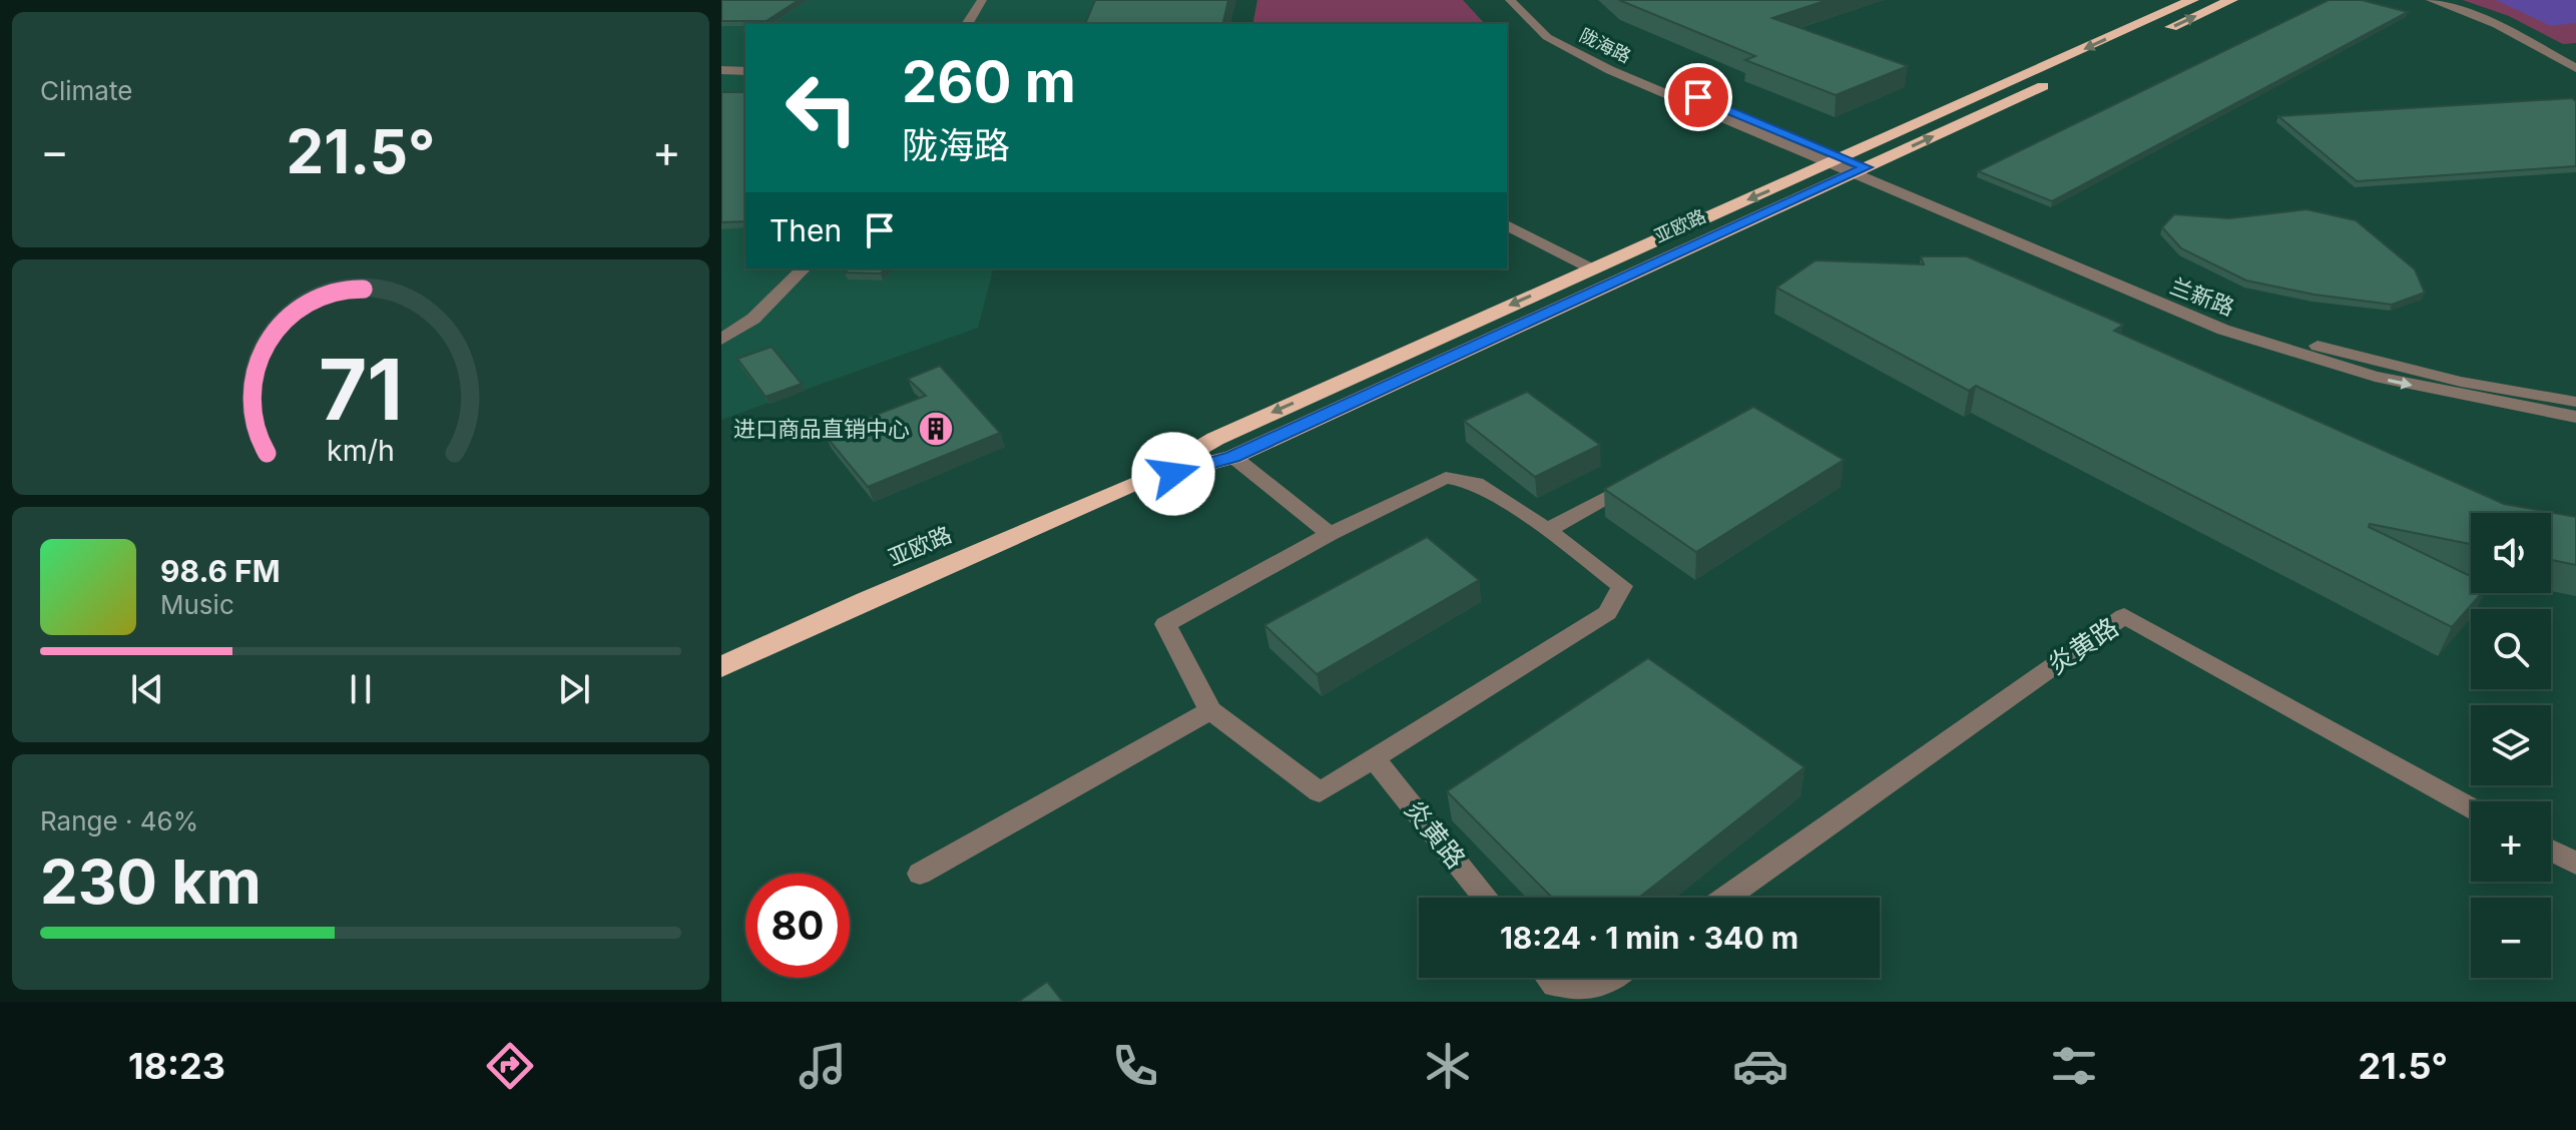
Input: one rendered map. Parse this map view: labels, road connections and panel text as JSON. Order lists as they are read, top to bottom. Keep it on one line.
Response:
{"streets":{"highway":["亚欧路"],"street":["陇海路","兰新路","炎黄路"]},"crossings":[["陇海路","亚欧路"],["陇海路","兰新路"],["亚欧路","兰新路"]],"places":{"building":["进口商品直销中心"]},"page":{"tile":["Climate",["Range · 46%","230 km"]],"turn":["260 m","陇海路"],"heat":["−","21.5°","+"],"then":"Then","map_buttons":["+","−"],"song":["98.6 FM","Music"],"limit":"80","trip":"18:24 · 1 min · 340 m","tabs":["18:23","21.5°"],"gauge":["71","km/h"]}}
